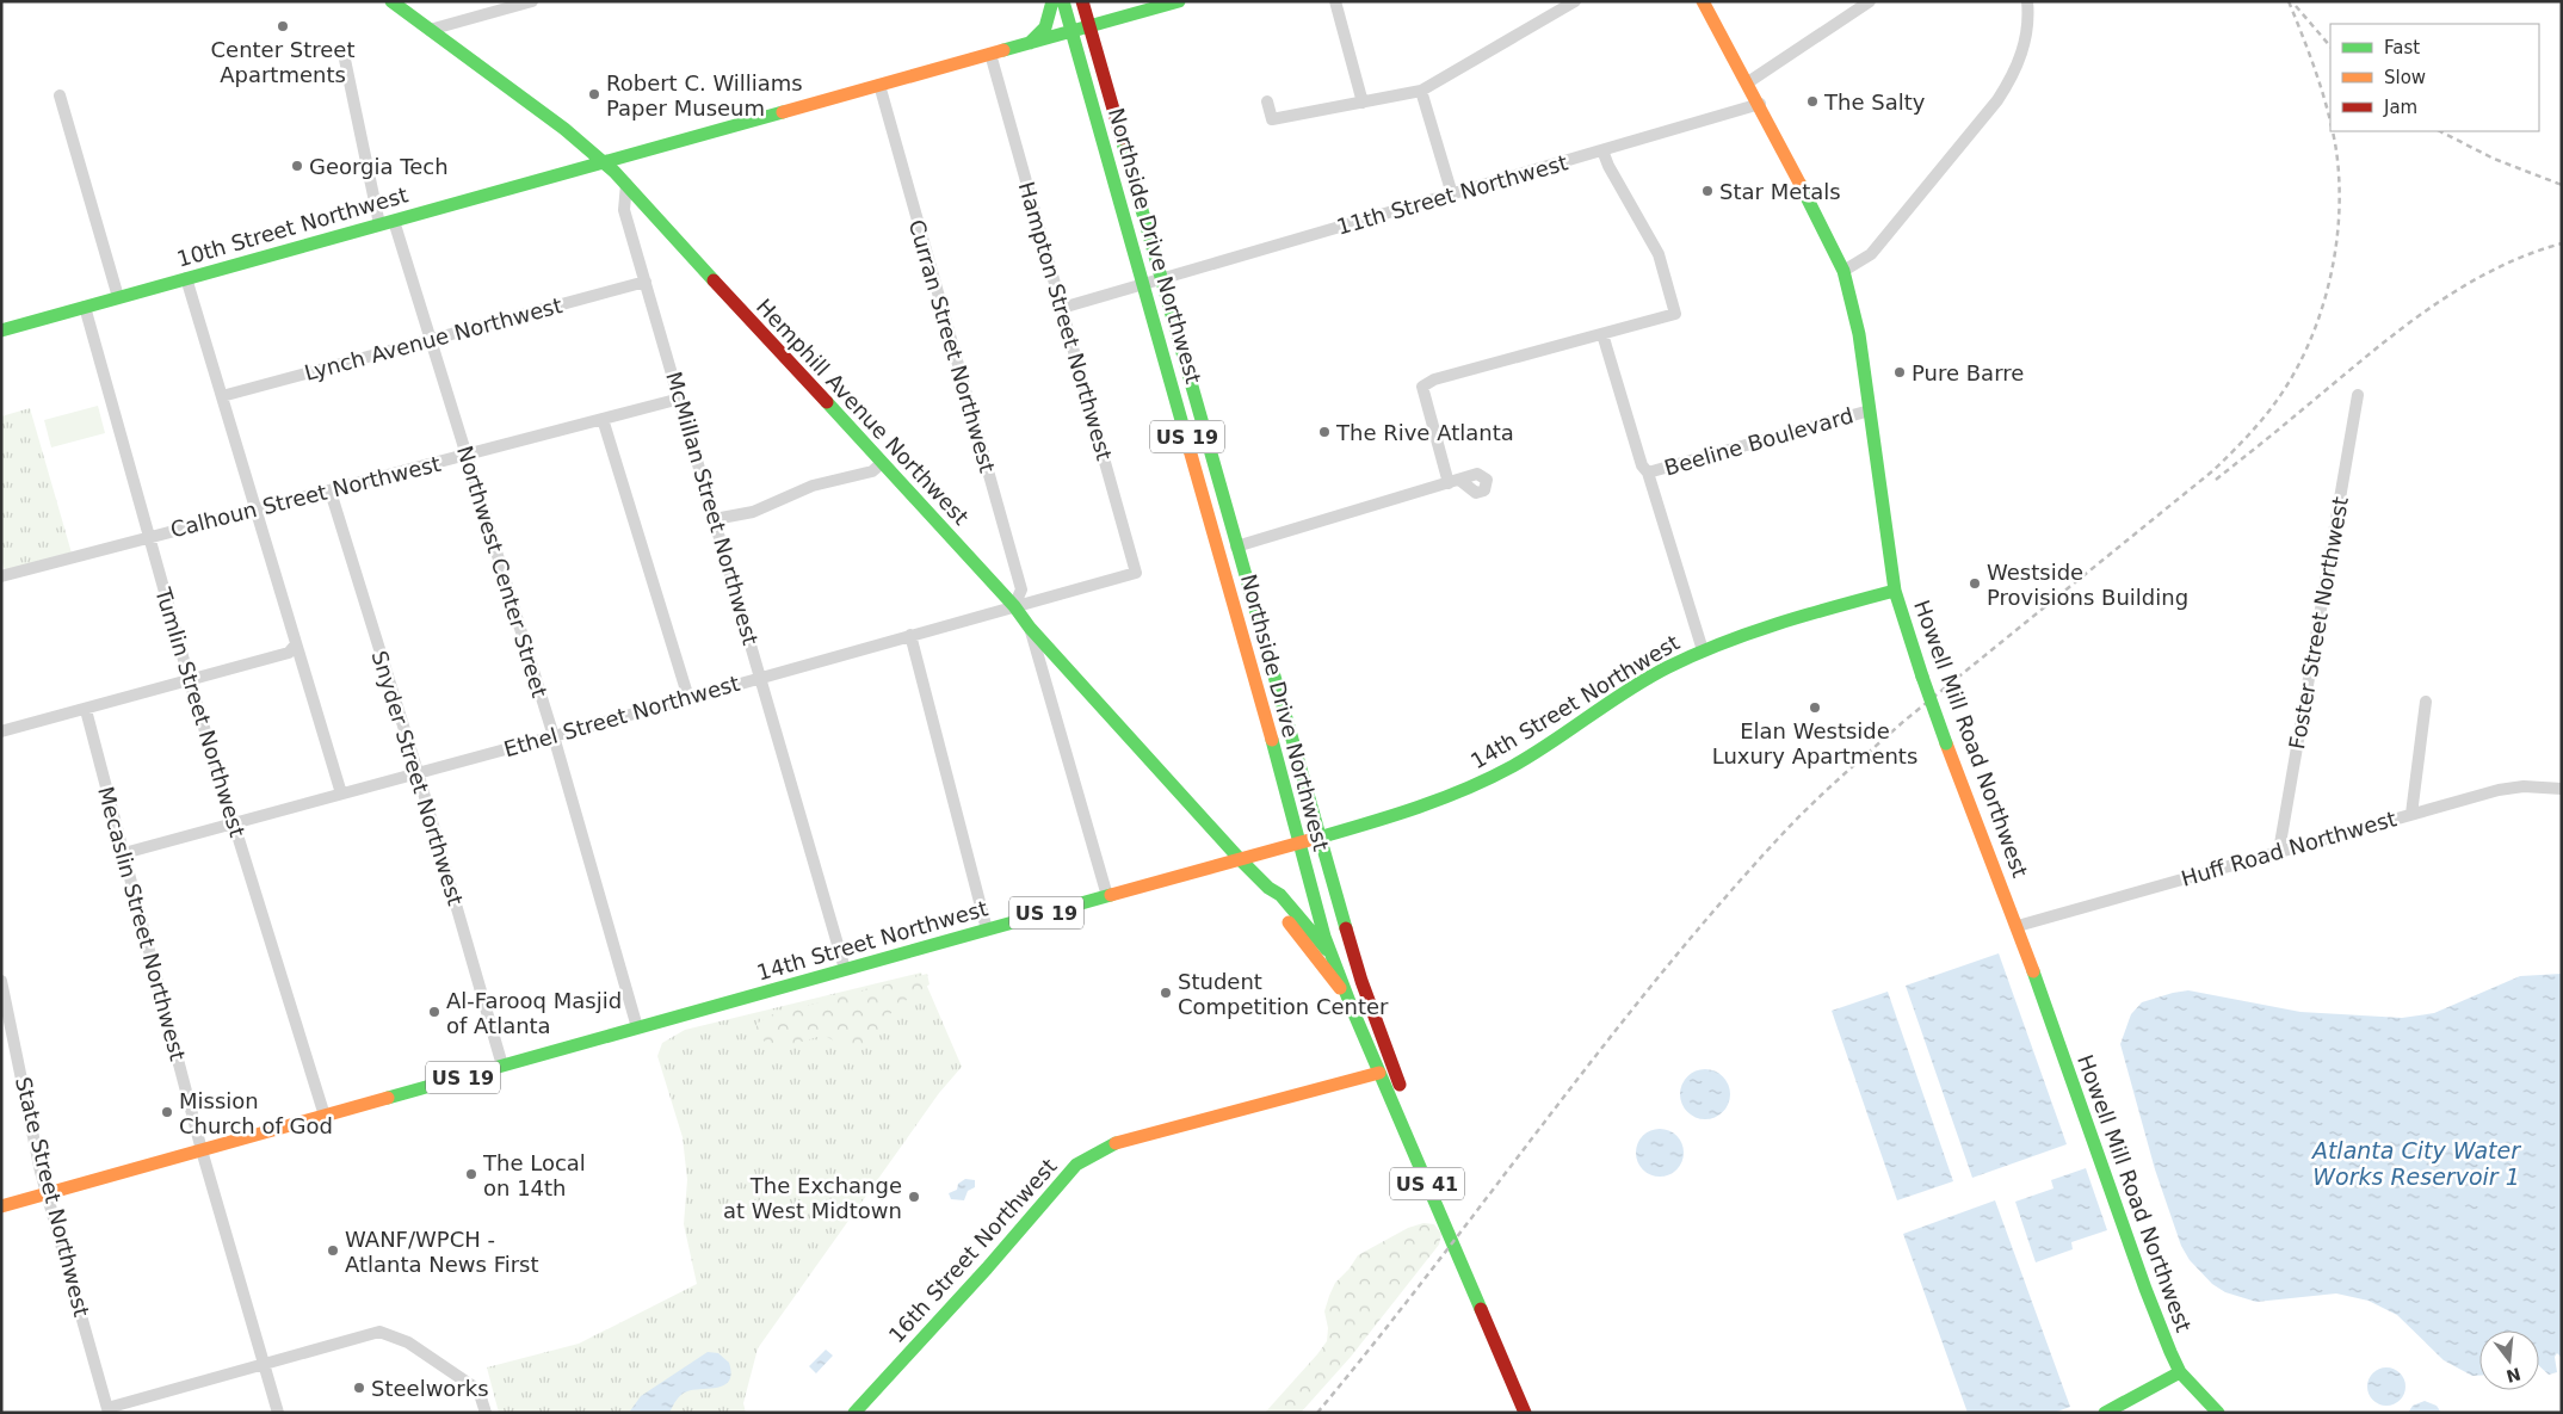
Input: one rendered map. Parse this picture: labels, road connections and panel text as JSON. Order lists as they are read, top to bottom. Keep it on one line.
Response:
{"streets":{"main road":["10th Street Northwest","Northside Drive Northwest","Hemphill Avenue Northwest","US 19","14th Street Northwest","Howell Mill Road Northwest","US 41","16th Street Northwest"],"street":["11th Street Northwest","Hampton Street Northwest","Lynch Avenue Northwest","Curran Street Northwest","Beeline Boulevard","Calhoun Street Northwest","McMillan Street Northwest","Northwest Center Street","Foster Street Northwest","Tumlin Street Northwest","Ethel Street Northwest","Snyder Street Northwest","Huff Road Northwest","Mecaslin Street Northwest","State Street Northwest"]},"crossings":[["11th Street Northwest","Northside Drive Northwest"],["11th Street Northwest","Hampton Street Northwest"],["11th Street Northwest","Howell Mill Road Northwest"],["10th Street Northwest","Northside Drive Northwest"],["10th Street Northwest","Hampton Street Northwest"],["10th Street Northwest","Curran Street Northwest"],["10th Street Northwest","Hemphill Avenue Northwest"],["10th Street Northwest","Northwest Center Street"],["10th Street Northwest","Tumlin Street Northwest"],["Northside Drive Northwest","Hemphill Avenue Northwest"],["Northside Drive Northwest","14th Street Northwest"],["Northside Drive Northwest","16th Street Northwest"],["Hampton Street Northwest","Ethel Street Northwest"],["Lynch Avenue Northwest","McMillan Street Northwest"],["Lynch Avenue Northwest","Northwest Center Street"],["Curran Street Northwest","Hemphill Avenue Northwest"],["Curran Street Northwest","Ethel Street Northwest"],["Hemphill Avenue Northwest","McMillan Street Northwest"],["Hemphill Avenue Northwest","14th Street Northwest"],["Hemphill Avenue Northwest","Ethel Street Northwest"],["Beeline Boulevard","Howell Mill Road Northwest"],["Calhoun Street Northwest","McMillan Street Northwest"],["Calhoun Street Northwest","Northwest Center Street"],["Calhoun Street Northwest","Tumlin Street Northwest"],["Calhoun Street Northwest","Snyder Street Northwest"],["McMillan Street Northwest","14th Street Northwest"],["McMillan Street Northwest","Ethel Street Northwest"],["Northwest Center Street","14th Street Northwest"],["Northwest Center Street","Ethel Street Northwest"],["Foster Street Northwest","Huff Road Northwest"],["14th Street Northwest","Tumlin Street Northwest"],["14th Street Northwest","Howell Mill Road Northwest"],["14th Street Northwest","Snyder Street Northwest"],["14th Street Northwest","Mecaslin Street Northwest"],["14th Street Northwest","State Street Northwest"],["Tumlin Street Northwest","Ethel Street Northwest"],["Ethel Street Northwest","Snyder Street Northwest"],["Ethel Street Northwest","Mecaslin Street Northwest"],["Howell Mill Road Northwest","Huff Road Northwest"]],"water":["Atlanta City Water Works Reservoir 1"],"places":["Center Street Apartments","Robert C. Williams Paper Museum","The Salty","Georgia Tech","Star Metals","Pure Barre","The Rive Atlanta","Westside Provisions Building","Elan Westside Luxury Apartments","Student Competition Center","Al-Farooq Masjid of Atlanta","Mission Church of God","The Local on 14th","The Exchange at West Midtown","WANF/WPCH - Atlanta News First","Steelworks"],"legend":["Fast","Slow","Jam"],"north":"bottom"}
